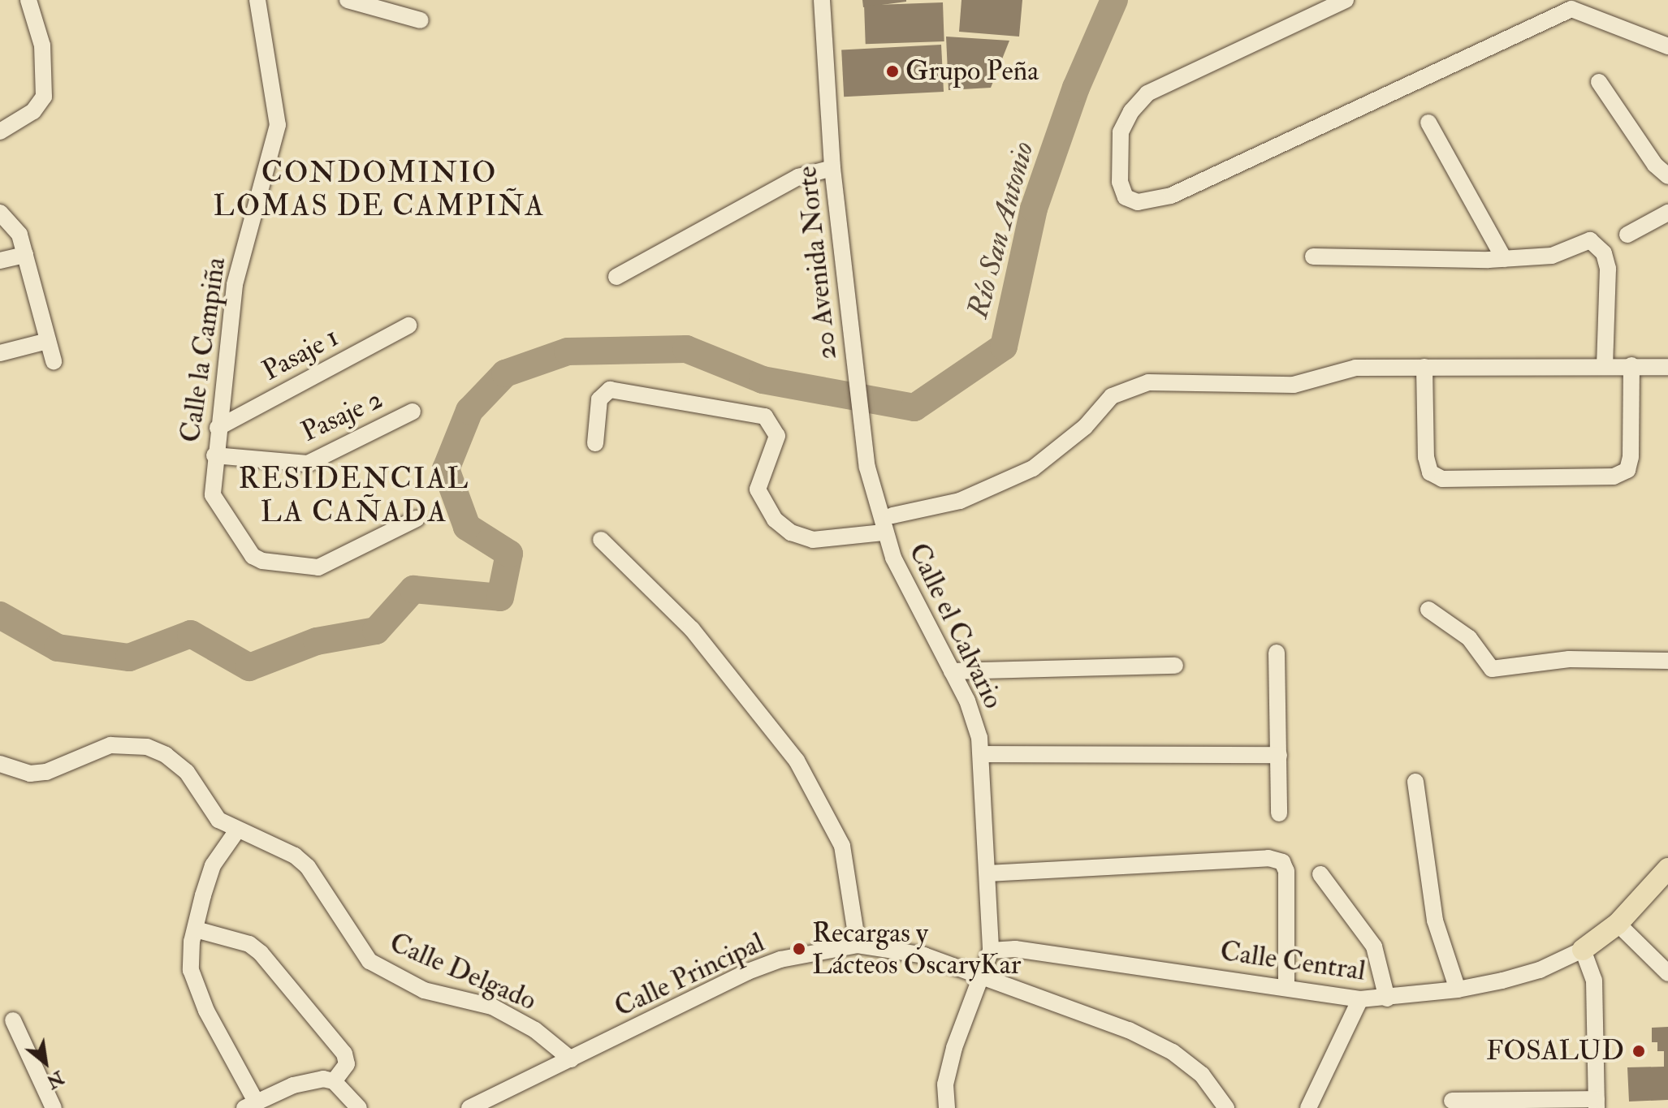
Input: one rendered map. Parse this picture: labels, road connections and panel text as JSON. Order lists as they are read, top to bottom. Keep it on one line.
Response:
{"streets":{"street":["20 Avenida Norte","Calle la Campiña","Pasaje 1","Pasaje 2","Calle el Calvario","Calle Central","Calle Delgado","Calle Principal"]},"crossings":[["20 Avenida Norte","Calle el Calvario"],["Calle la Campiña","Pasaje 1"],["Calle la Campiña","Pasaje 2"],["Calle el Calvario","Calle Central"],["Calle el Calvario","Calle Principal"],["Calle Delgado","Calle Principal"]],"districts":["CONDOMINIO LOMAS DE CAMPIÑA","RESIDENCIAL LA CAÑADA"],"water":["Río San Antonio"],"places":["Grupo Peña","Recargas y Lácteos OscaryKar","FOSALUD"],"north":"bottom right"}
